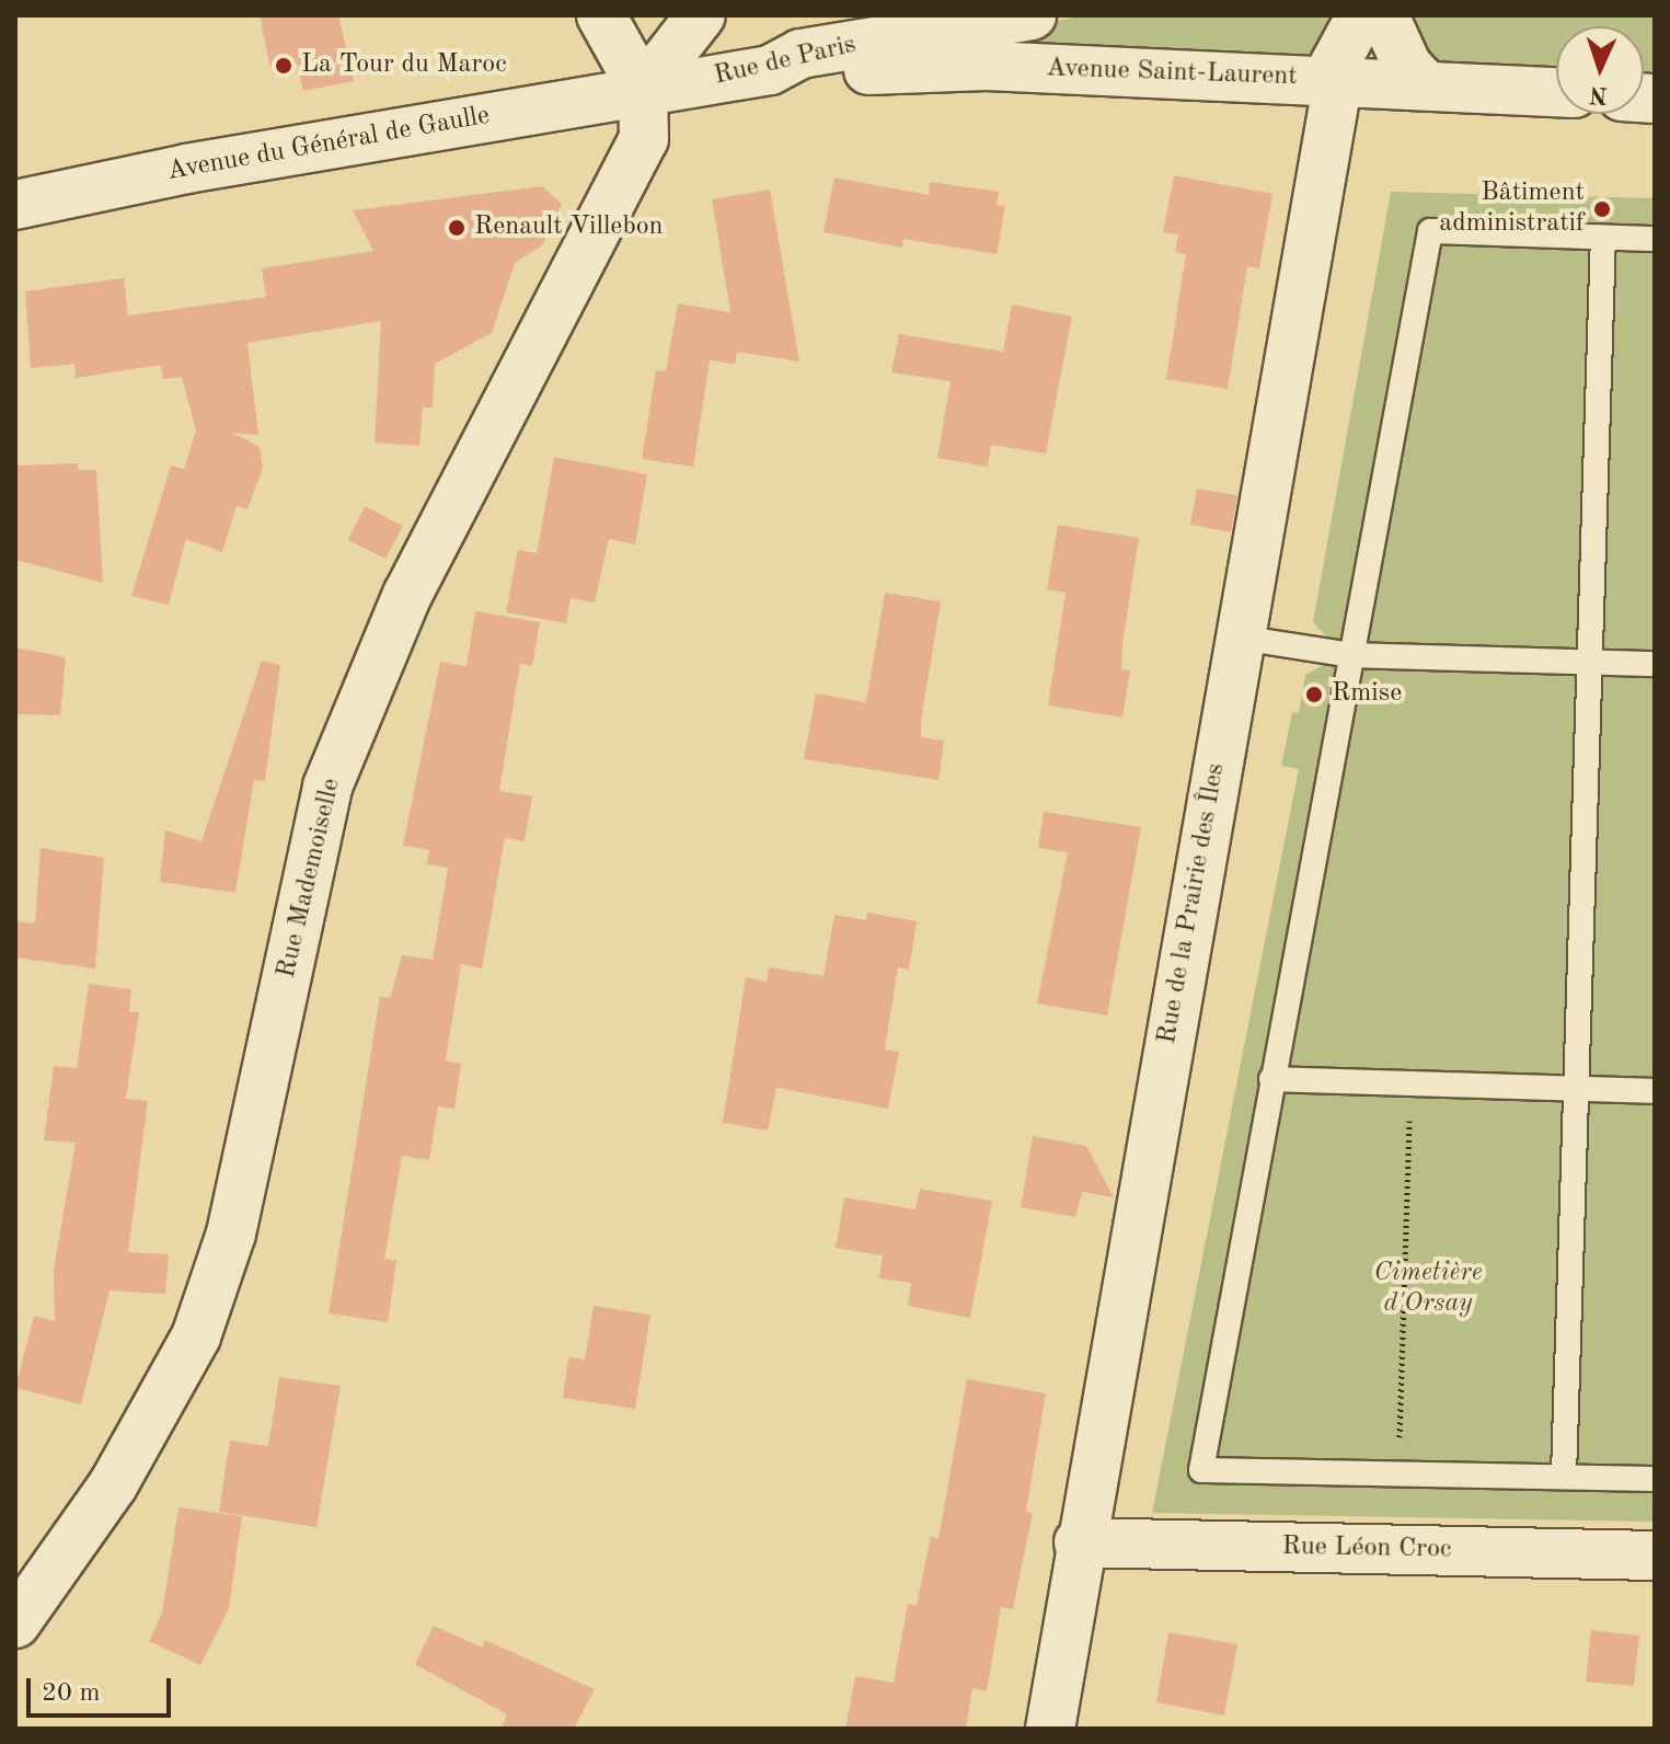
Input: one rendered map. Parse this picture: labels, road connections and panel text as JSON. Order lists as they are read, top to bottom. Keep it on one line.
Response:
{"streets":{"street":["Rue de Paris","Avenue Saint-Laurent","Avenue du Général de Gaulle","Rue Mademoiselle","Rue de la Prairie des Îles","Rue Léon Croc"]},"crossings":[["Rue de Paris","Avenue Saint-Laurent"],["Rue de Paris","Avenue du Général de Gaulle"],["Rue de Paris","Rue Mademoiselle"],["Avenue Saint-Laurent","Rue de la Prairie des Îles"],["Avenue du Général de Gaulle","Rue Mademoiselle"],["Rue de la Prairie des Îles","Rue Léon Croc"]],"parks":["Cimetière d'Orsay"],"places":["La Tour du Maroc","Bâtiment administratif","Renault Villebon","Rmise"],"scale_bar":"20 m","north":"bottom"}
